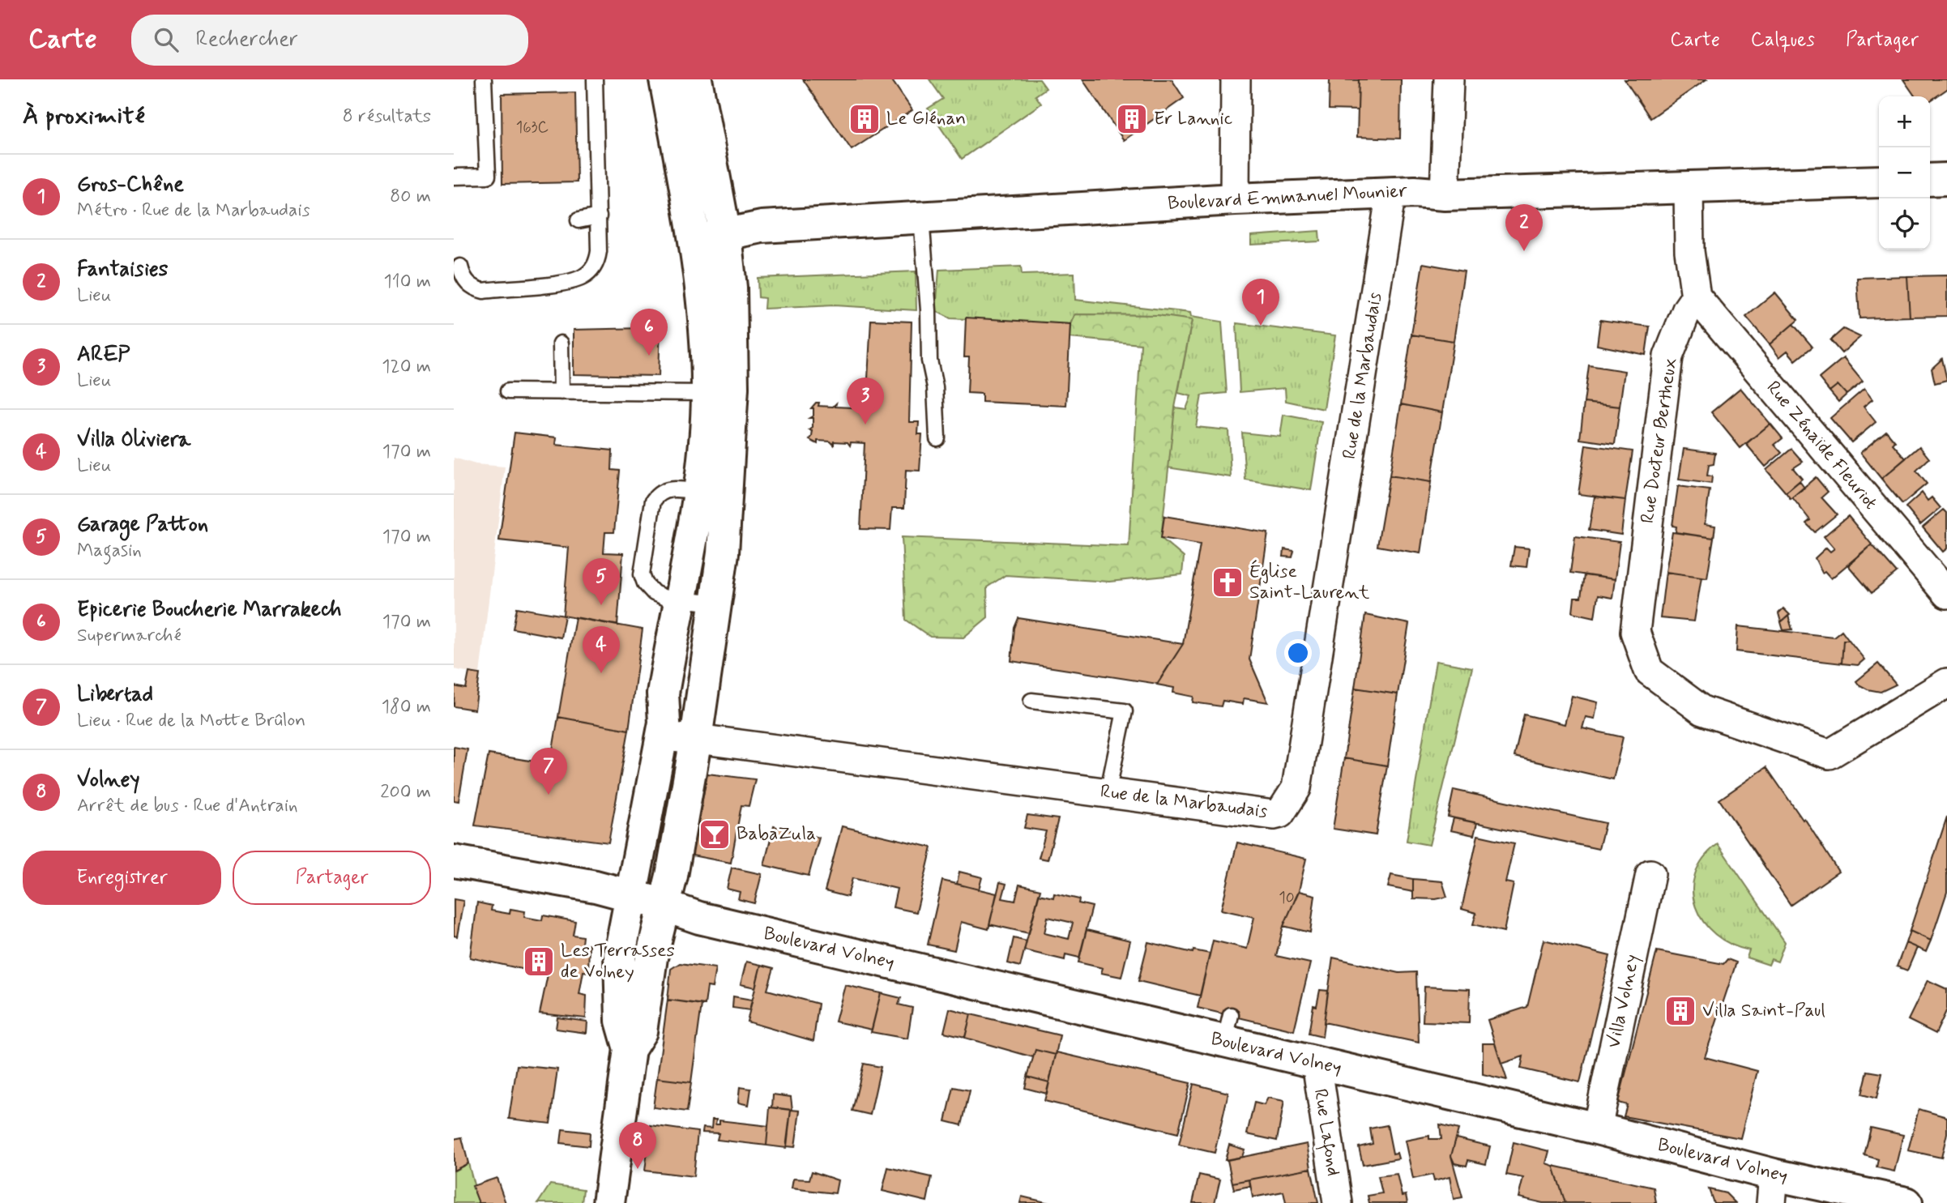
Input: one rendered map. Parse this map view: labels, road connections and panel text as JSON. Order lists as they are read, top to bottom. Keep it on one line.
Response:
{"streets":{"main road":["Boulevard Emmanuel Mounier","Boulevard Volney"],"street":["Rue de la Marbaudais","Rue Docteur Bertheux","Rue Zénaïde Fleuriot","Villa Volney","Rue Lafond"]},"crossings":[["Boulevard Emmanuel Mounier","Rue de la Marbaudais"],["Rue Docteur Bertheux","Rue Zénaïde Fleuriot"],["Boulevard Volney","Villa Volney"],["Boulevard Volney","Rue Lafond"]],"places":{"building":["Le Glénan","Er Lannic","Les Terrasses de Volney","Villa Saint-Paul"],"church":["Église Saint-Laurent"],"bar":["BabaZula"]},"house_numbers":["163C","10"],"page":{"header":"Carte","search":"Rechercher","nav":["Carte","Calques","Partager"],"heading":["À proximité","8 résultats"],"map_buttons":["+","−"],"list":[{"mark":"1","name":"Gros-Chêne","note":"Métro · Rue de la Marbaudais","value":"80 m"},{"mark":"2","name":"Fantaisies","note":"Lieu","value":"110 m"},{"mark":"3","name":"AREP","note":"Lieu","value":"120 m"},{"mark":"4","name":"Villa Oliviera","note":"Lieu","value":"170 m"},{"mark":"5","name":"Garage Patton","note":"Magasin","value":"170 m"},{"mark":"6","name":"Epicerie Boucherie Marrakech","note":"Supermarché","value":"170 m"},{"mark":"7","name":"Libertad","note":"Lieu · Rue de la Motte Brûlon","value":"180 m"},{"mark":"8","name":"Volney","note":"Arrêt de bus · Rue d'Antrain","value":"200 m"}],"pins":["2","1","6","3","5","4","7","8"],"buttons":["Enregistrer","Partager"]}}
